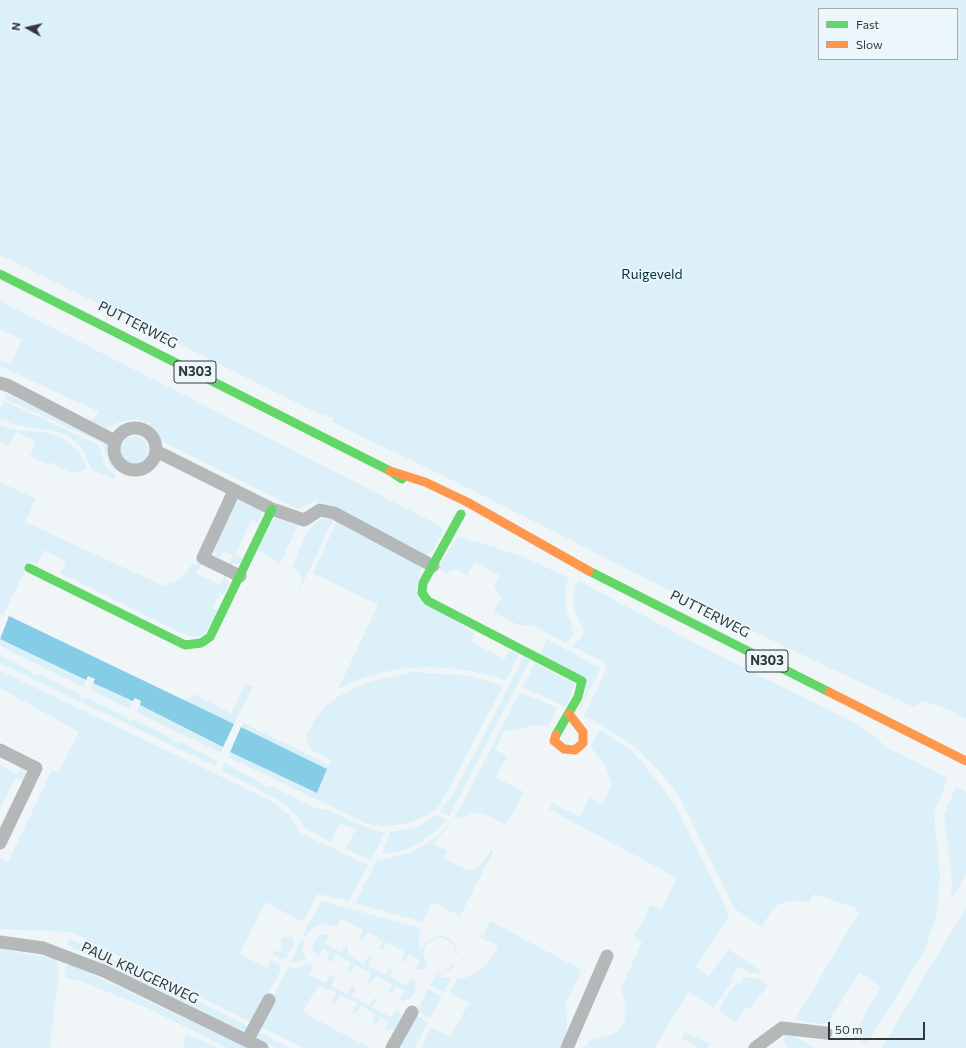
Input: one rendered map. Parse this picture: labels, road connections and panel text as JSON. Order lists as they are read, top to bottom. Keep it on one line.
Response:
{"streets":{"main road":["PUTTERWEG","N303"],"street":["PAUL KRUGERWEG"]},"parks":["Ruigeveld"],"legend":["Fast","Slow"],"scale_bar":"50 m","north":"left"}
